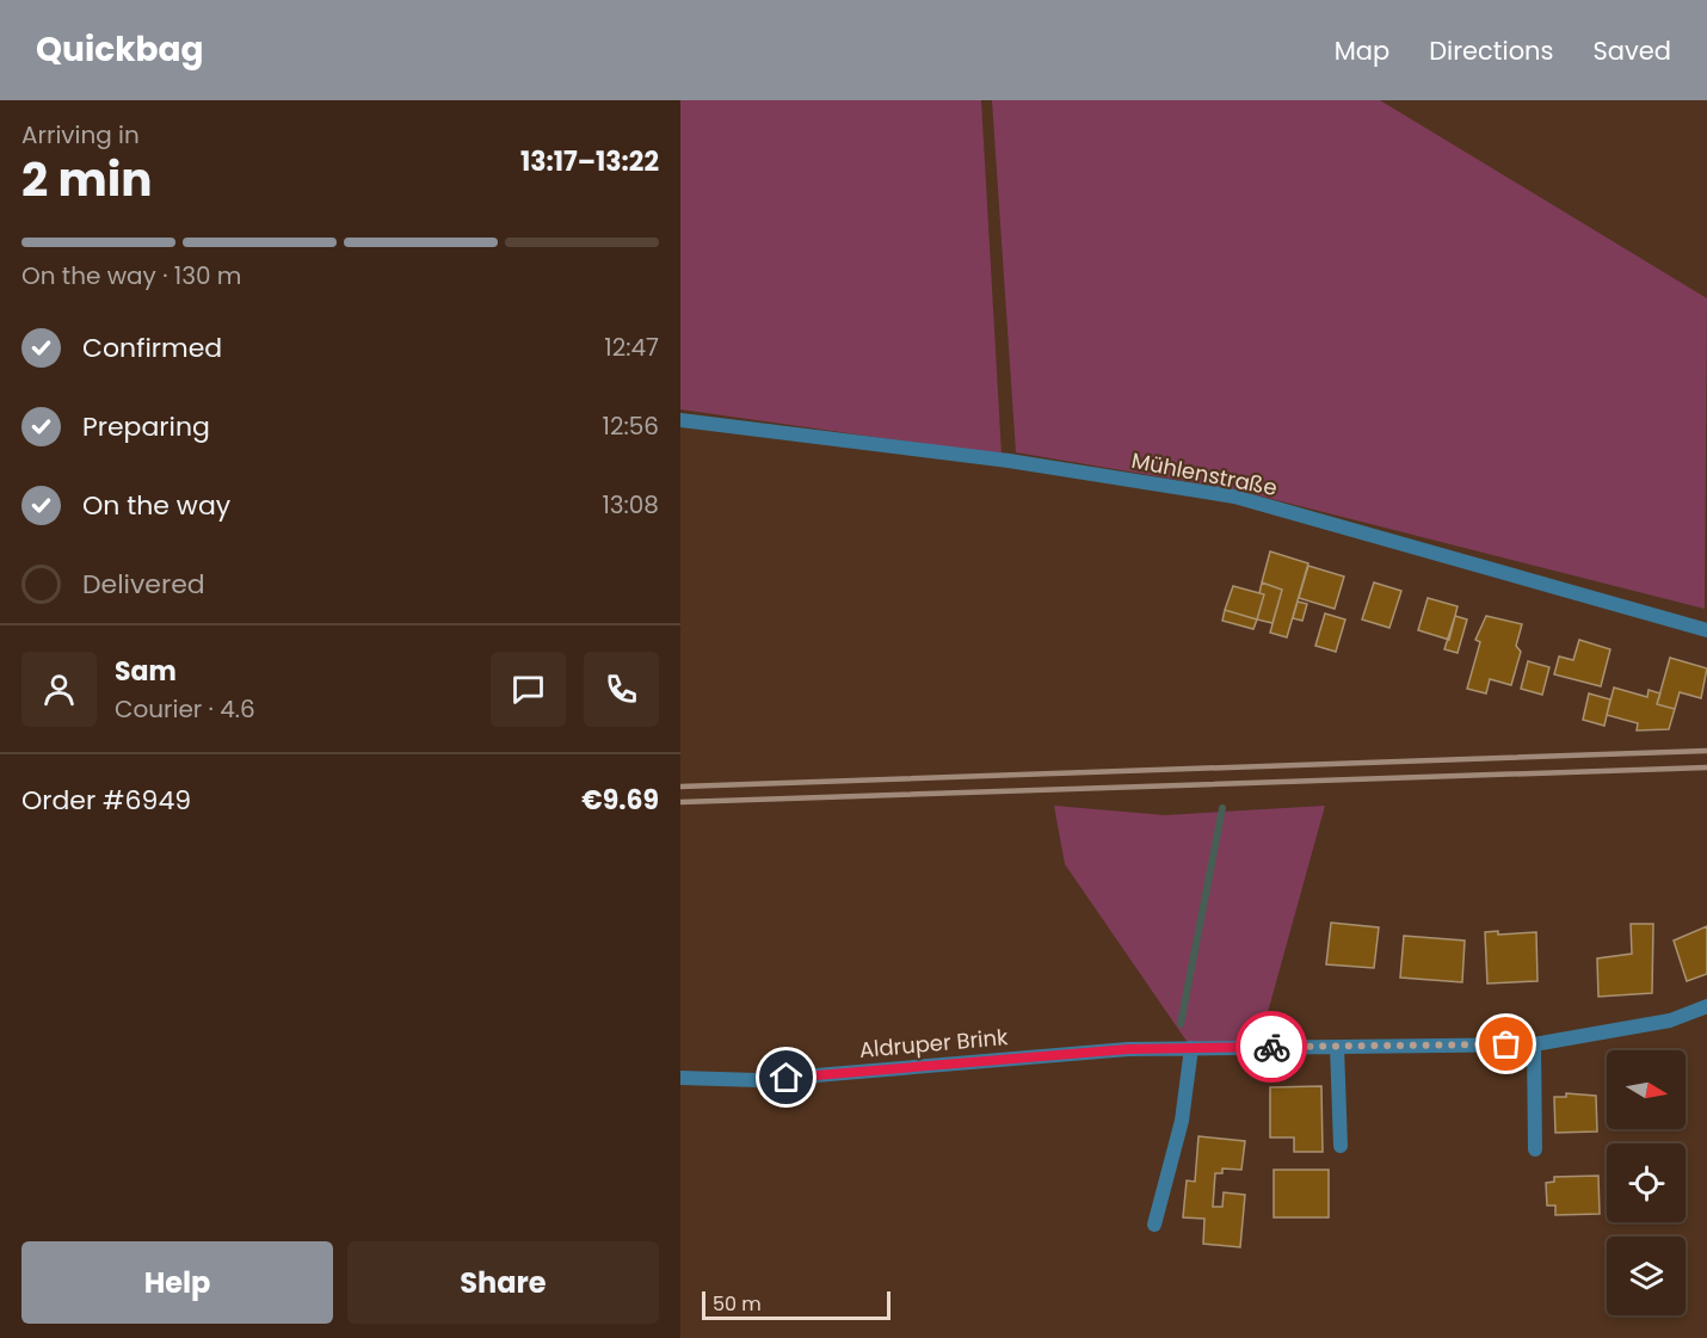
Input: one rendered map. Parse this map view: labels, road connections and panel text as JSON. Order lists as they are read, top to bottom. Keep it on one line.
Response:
{"streets":{"street":["Mühlenstraße","Aldruper Brink"]},"scale_bar":"50 m","north":"right","page":{"header":"Quickbag","nav":["Map","Directions","Saved"],"heading":["2 min","Arriving in","13:17–13:22"],"panel":["Sam","Courier · 4.6","Order #6949","€9.69"],"bar":"On the way · 130 m","list":[["Confirmed","12:47"],["Preparing","12:56"],["On the way","13:08"],"Delivered"],"buttons":["Help","Share"],"scale":"50 m"}}
